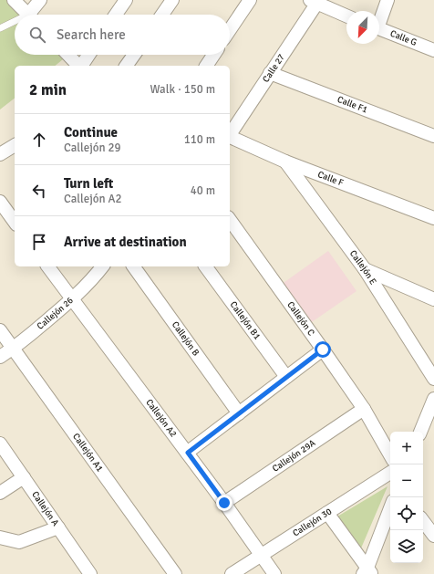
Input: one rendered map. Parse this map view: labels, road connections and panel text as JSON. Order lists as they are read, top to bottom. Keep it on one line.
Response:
{"streets":{"street":["Calle G","Calle 27","Calle F1","Calle F","Callejón E","Callejón 26","Callejón C","Callejón B1","Callejón B","Callejón A2","Callejón A1","Callejón 29A","Callejón A","Callejón 30"]},"crossings":[["Calle 27","Calle F1"],["Calle F","Callejón E"],["Callejón 26","Callejón A2"],["Callejón 26","Callejón A1"],["Callejón C","Callejón 29A"],["Callejón A2","Callejón 29A"],["Callejón A2","Callejón 30"]],"north":"bottom left","page":{"search":"Search here","heading":["2 min","Walk · 150 m"],"list":[["Continue","Callejón 29","110 m"],["Turn left","Callejón A2","40 m"],"Arrive at destination"],"map_buttons":["+","−"]}}
